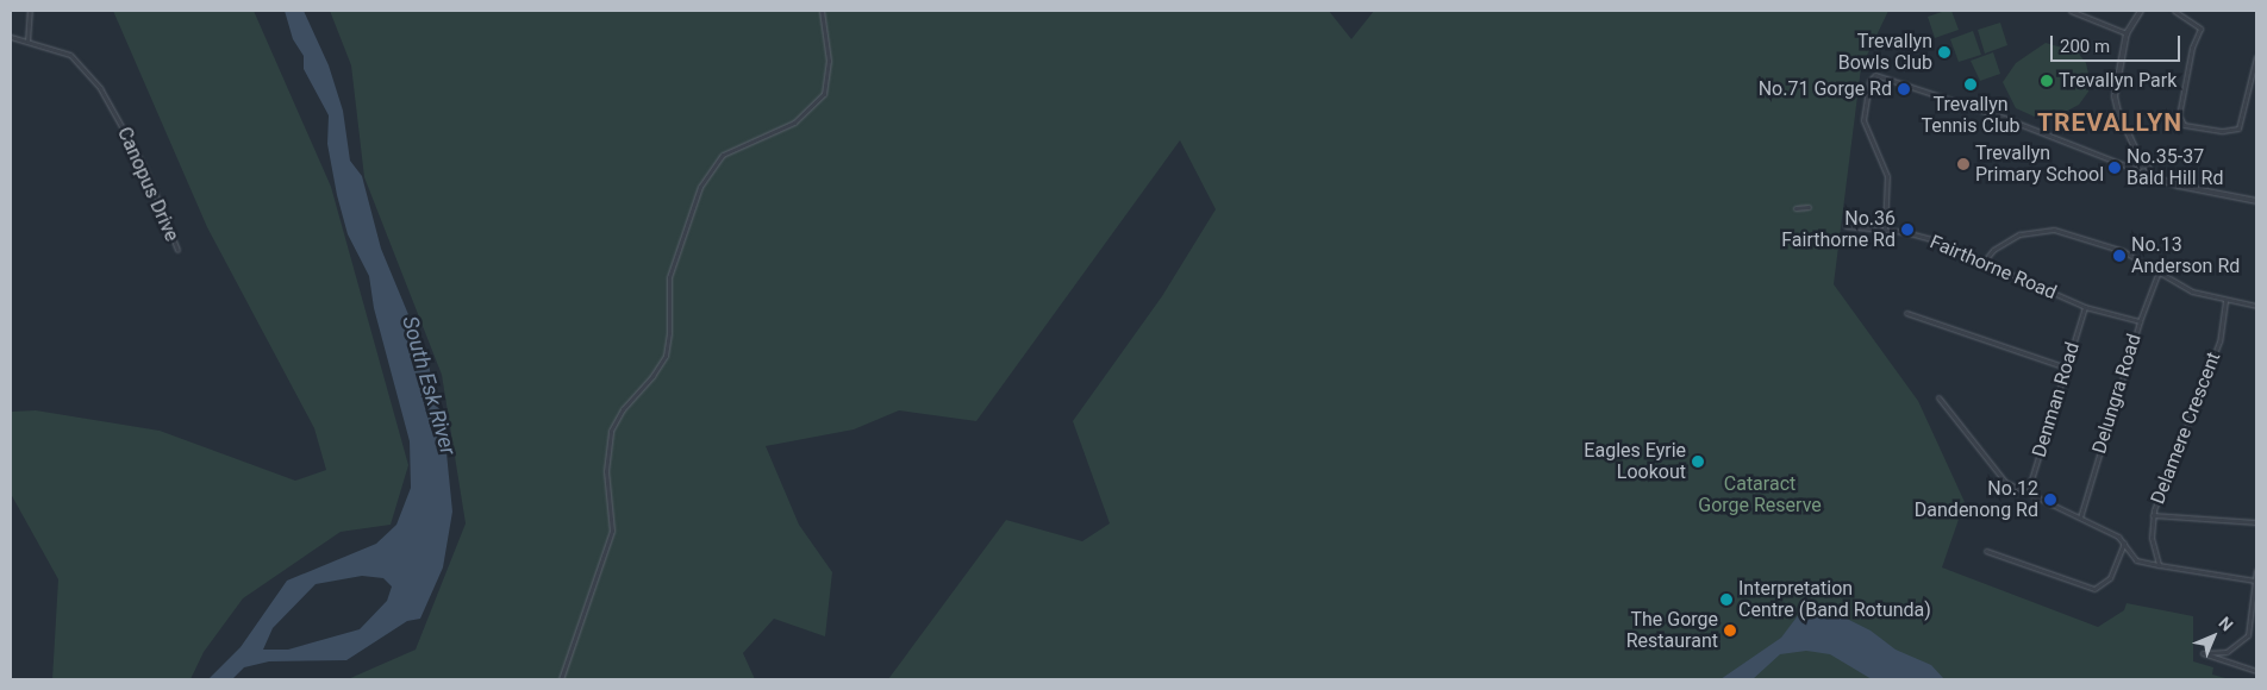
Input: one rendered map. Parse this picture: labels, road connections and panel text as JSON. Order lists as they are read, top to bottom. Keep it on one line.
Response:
{"streets":{"street":["Canopus Drive","Fairthorne Road","Delungra Road","Denman Road","Delamere Crescent"]},"crossings":[["Fairthorne Road","Delungra Road"],["Fairthorne Road","Denman Road"]],"districts":["TREVALLYN"],"water":["South Esk River"],"parks":["Cataract Gorge Reserve"],"places":["Trevallyn Bowls Club","Trevallyn Park","Trevallyn Tennis Club","No.71 Gorge Rd","Trevallyn Primary School","No.35-37 Bald Hill Rd","No.36 Fairthorne Rd","No.13 Anderson Rd","Eagles Eyrie Lookout","No.12 Dandenong Rd","Interpretation Centre (Band Rotunda)","The Gorge Restaurant"],"scale_bar":"200 m","north":"top right"}
